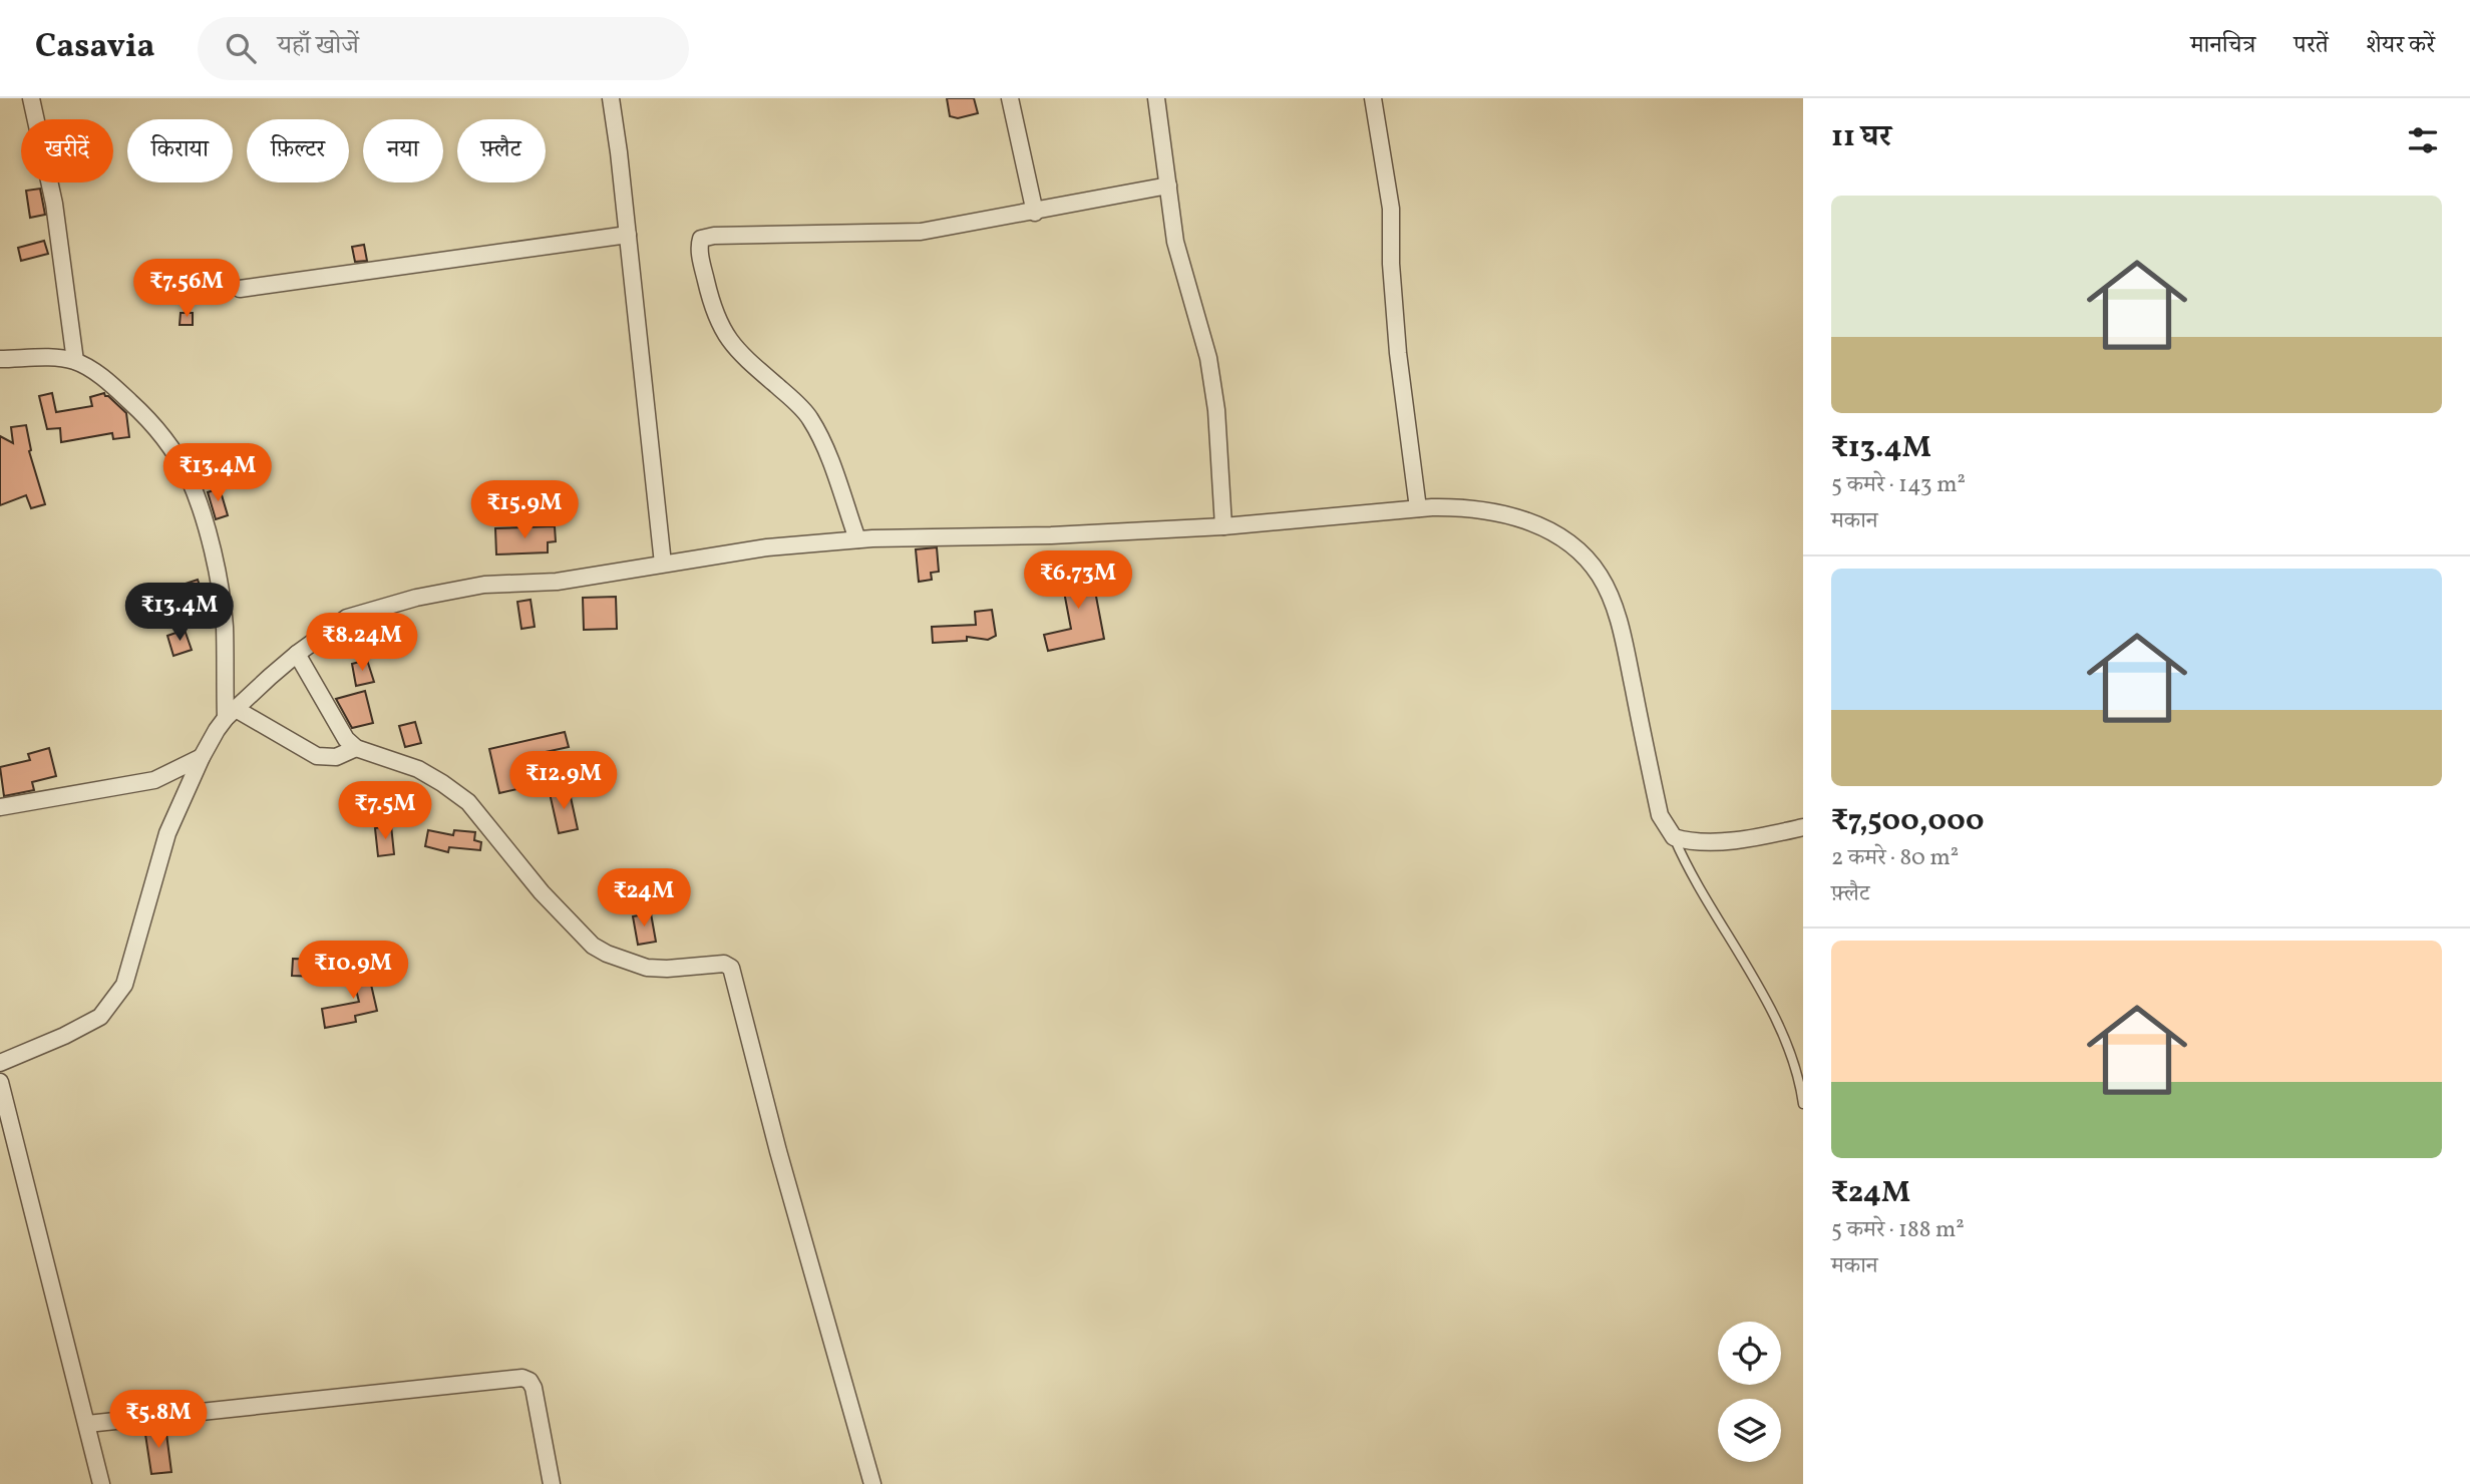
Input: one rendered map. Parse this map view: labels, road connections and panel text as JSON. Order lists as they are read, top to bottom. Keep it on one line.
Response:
{"page":{"header":"Casavia","search":"यहाँ खोजें","nav":["मानचित्र","परतें","शेयर करें"],"heading":"11 घर","chip":["खरीदें","किराया","फ़िल्टर","नया","फ़्लैट"],"list":[{"name":"₹13.4M","note":"5 कमरे · 143 m² · मकान"},{"name":"₹7,500,000","note":"2 कमरे · 80 m² · फ़्लैट"},{"name":"₹24M","note":"5 कमरे · 188 m² · मकान"}],"price":["₹7.56M","₹13.4M","₹15.9M","₹6.73M","₹13.4M","₹8.24M","₹12.9M","₹7.5M","₹24M","₹10.9M","₹5.8M"]}}
